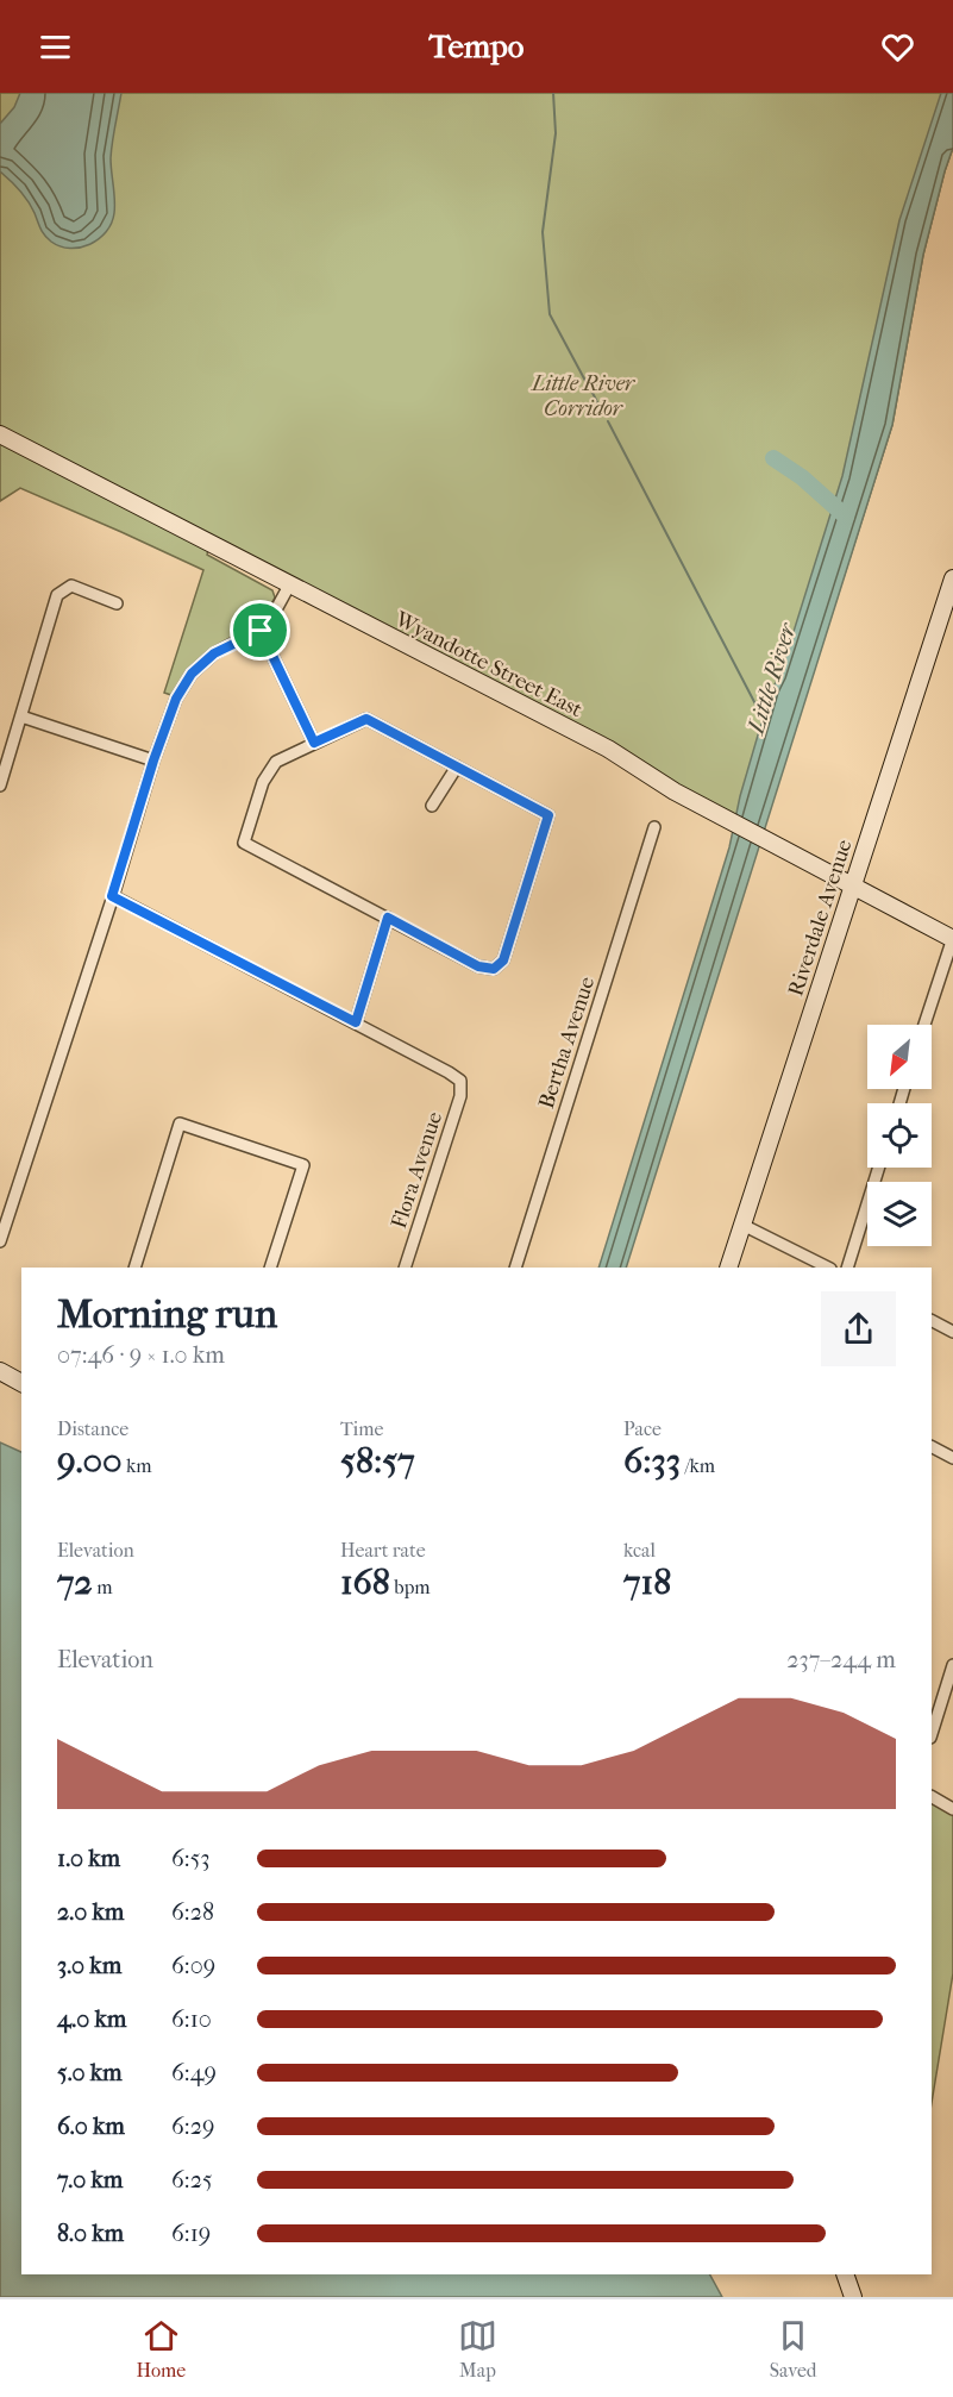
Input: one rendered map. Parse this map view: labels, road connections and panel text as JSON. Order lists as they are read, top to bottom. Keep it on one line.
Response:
{"streets":{"street":["Wyandotte Street East","Riverdale Avenue","Bertha Avenue","Flora Avenue"]},"crossings":[["Wyandotte Street East","Riverdale Avenue"]],"water":["Little River"],"parks":["Little River Corridor"],"north":"bottom left","page":{"header":"Tempo","heading":["Morning run","07:46 · 9 × 1.0 km"],"stats":[["Distance","9.00 km"],["Time","58:57"],["Pace","6:33 /km"],["Elevation","72 m"],["Heart rate","168 bpm"],["kcal","718"]],"chart":["Elevation","237–244 m"],"list":[{"name":"1.0 km","note":"6:53"},{"name":"2.0 km","note":"6:28"},{"name":"3.0 km","note":"6:09"},{"name":"4.0 km","note":"6:10"},{"name":"5.0 km","note":"6:49"},{"name":"6.0 km","note":"6:29"},{"name":"7.0 km","note":"6:25"},{"name":"8.0 km","note":"6:19"}],"tabs":["Home","Map","Saved"]}}
